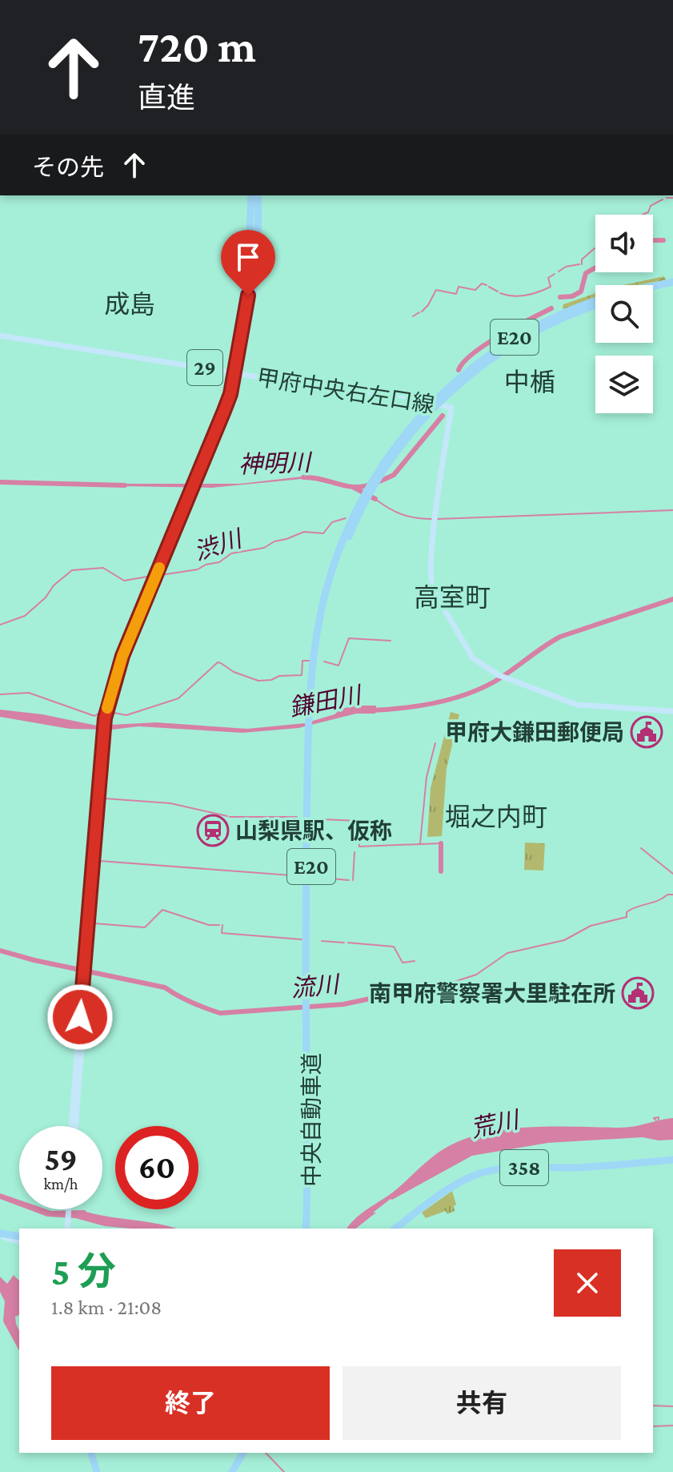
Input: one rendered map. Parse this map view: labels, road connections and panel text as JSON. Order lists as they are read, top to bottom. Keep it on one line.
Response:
{"streets":{"highway":["E20","29","中央自動車道","358"],"main road":["甲府中央右左口線"]},"districts":["成島","中楯","高室町","堀之内町"],"water":["神明川","渋川","鎌田川","流川","荒川"],"places":{"public building":["甲府大鎌田郵便局","南甲府警察署大里駐在所"],"station":["山梨県駅、仮称"]},"page":{"turn":["720 m","直進"],"then":"その先","speed":"59 km/h","limit":"60","heading":["5 分","1.8 km · 21:08"],"buttons":["終了","共有"]}}
